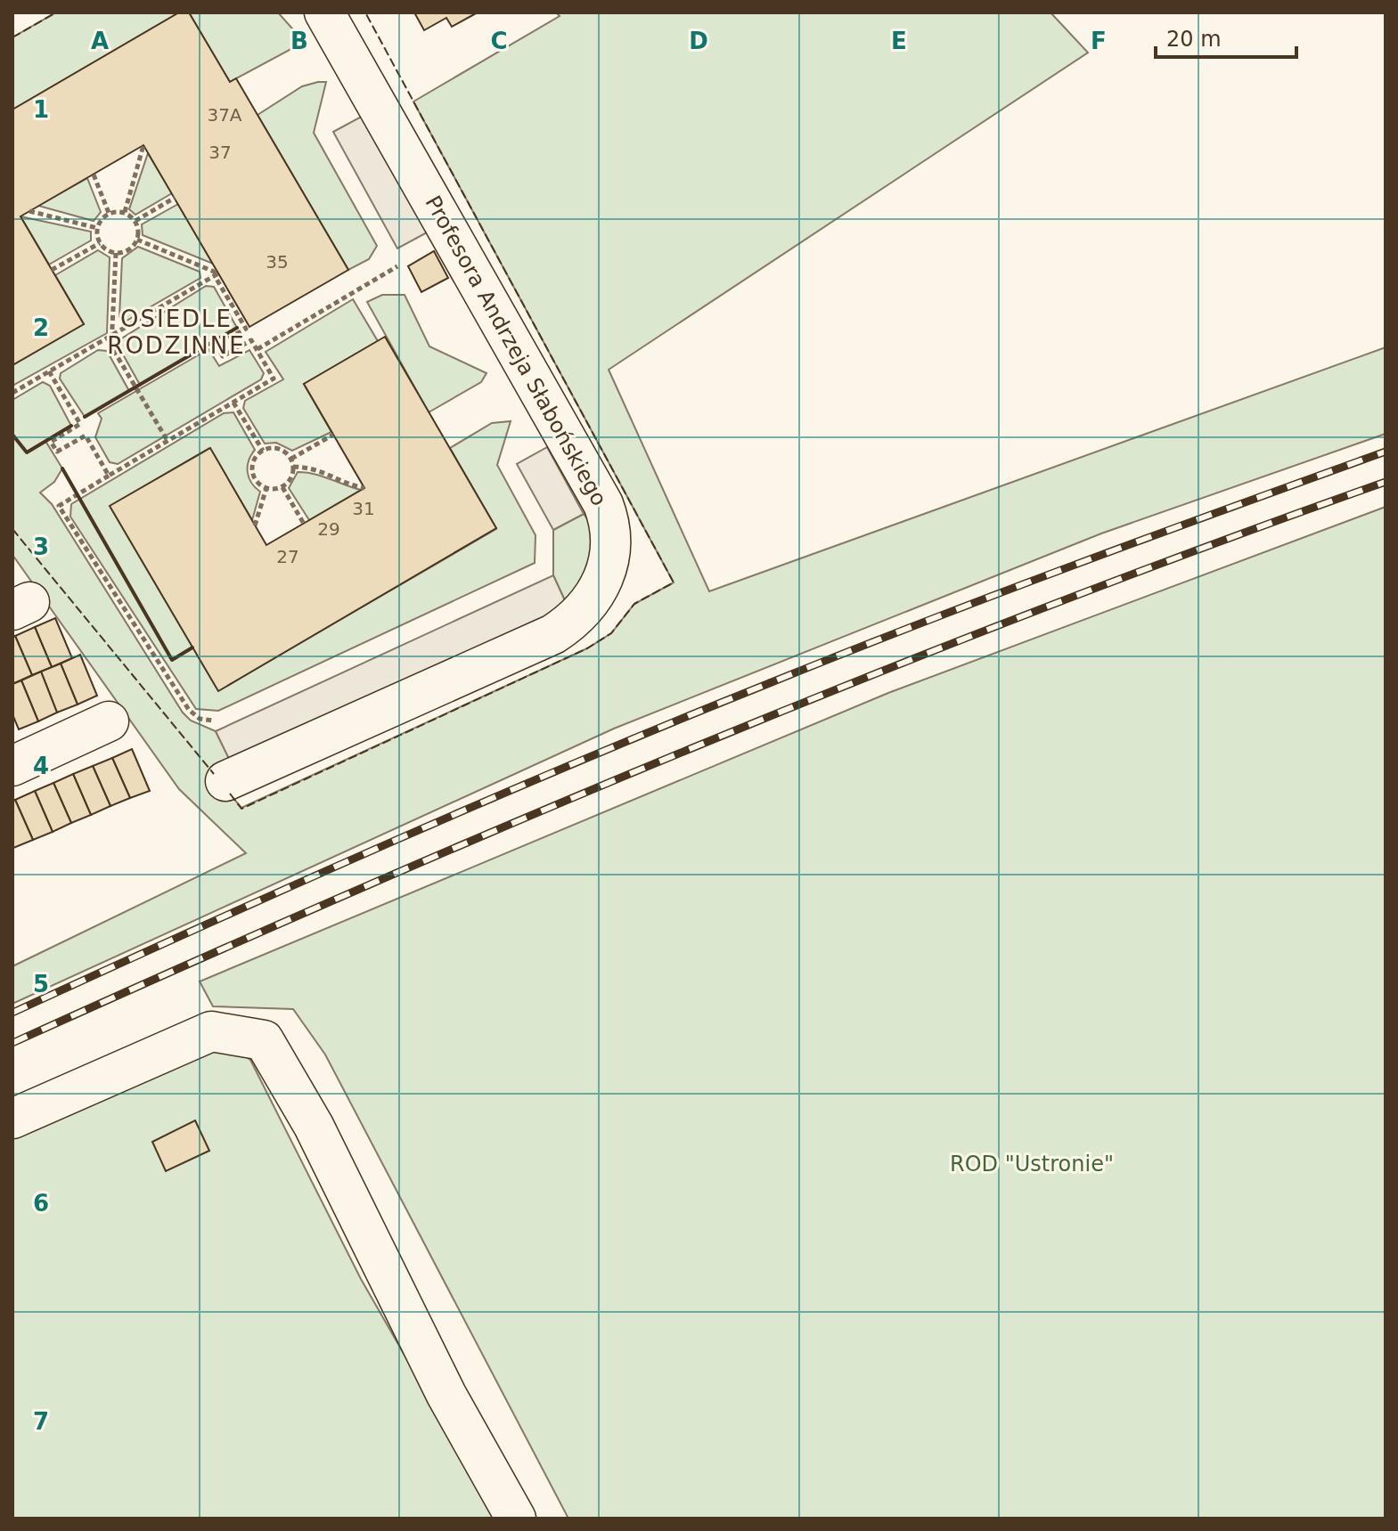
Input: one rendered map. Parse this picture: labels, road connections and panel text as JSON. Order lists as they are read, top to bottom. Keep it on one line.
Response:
{"streets":{"lane":["Profesora Andrzeja Słabońskiego"]},"districts":["OSIEDLE RODZINNE"],"parks":["ROD \"Ustronie\""],"house_numbers":["37A","37","35","31","29","27"],"scale_bar":"20 m","grid":{"columns":["A","B","C","D","E","F"],"rows":["1","2","3","4","5","6","7"]}}
